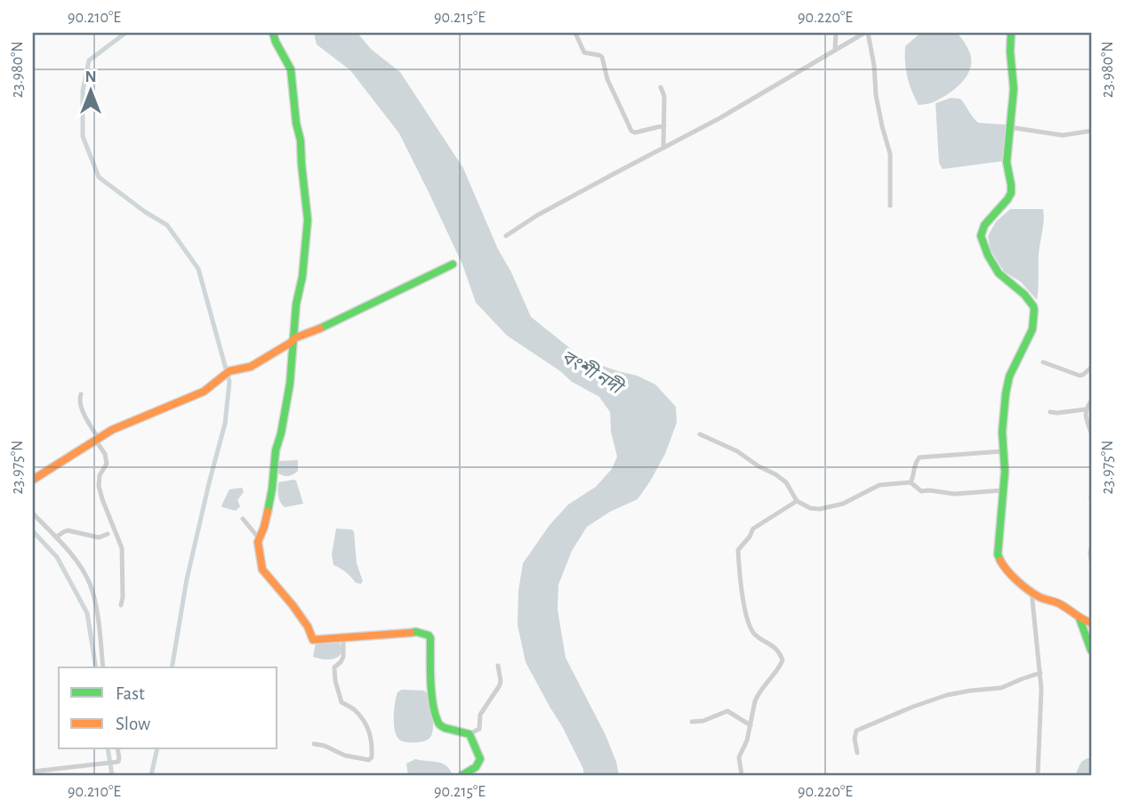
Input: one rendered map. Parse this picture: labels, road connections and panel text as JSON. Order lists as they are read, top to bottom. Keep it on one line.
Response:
{"water":["বংশী নদী"],"legend":["Fast","Slow"],"north":"top","coordinates":["90.210°E","90.215°E","90.220°E","23.980°N","23.975°N"]}
